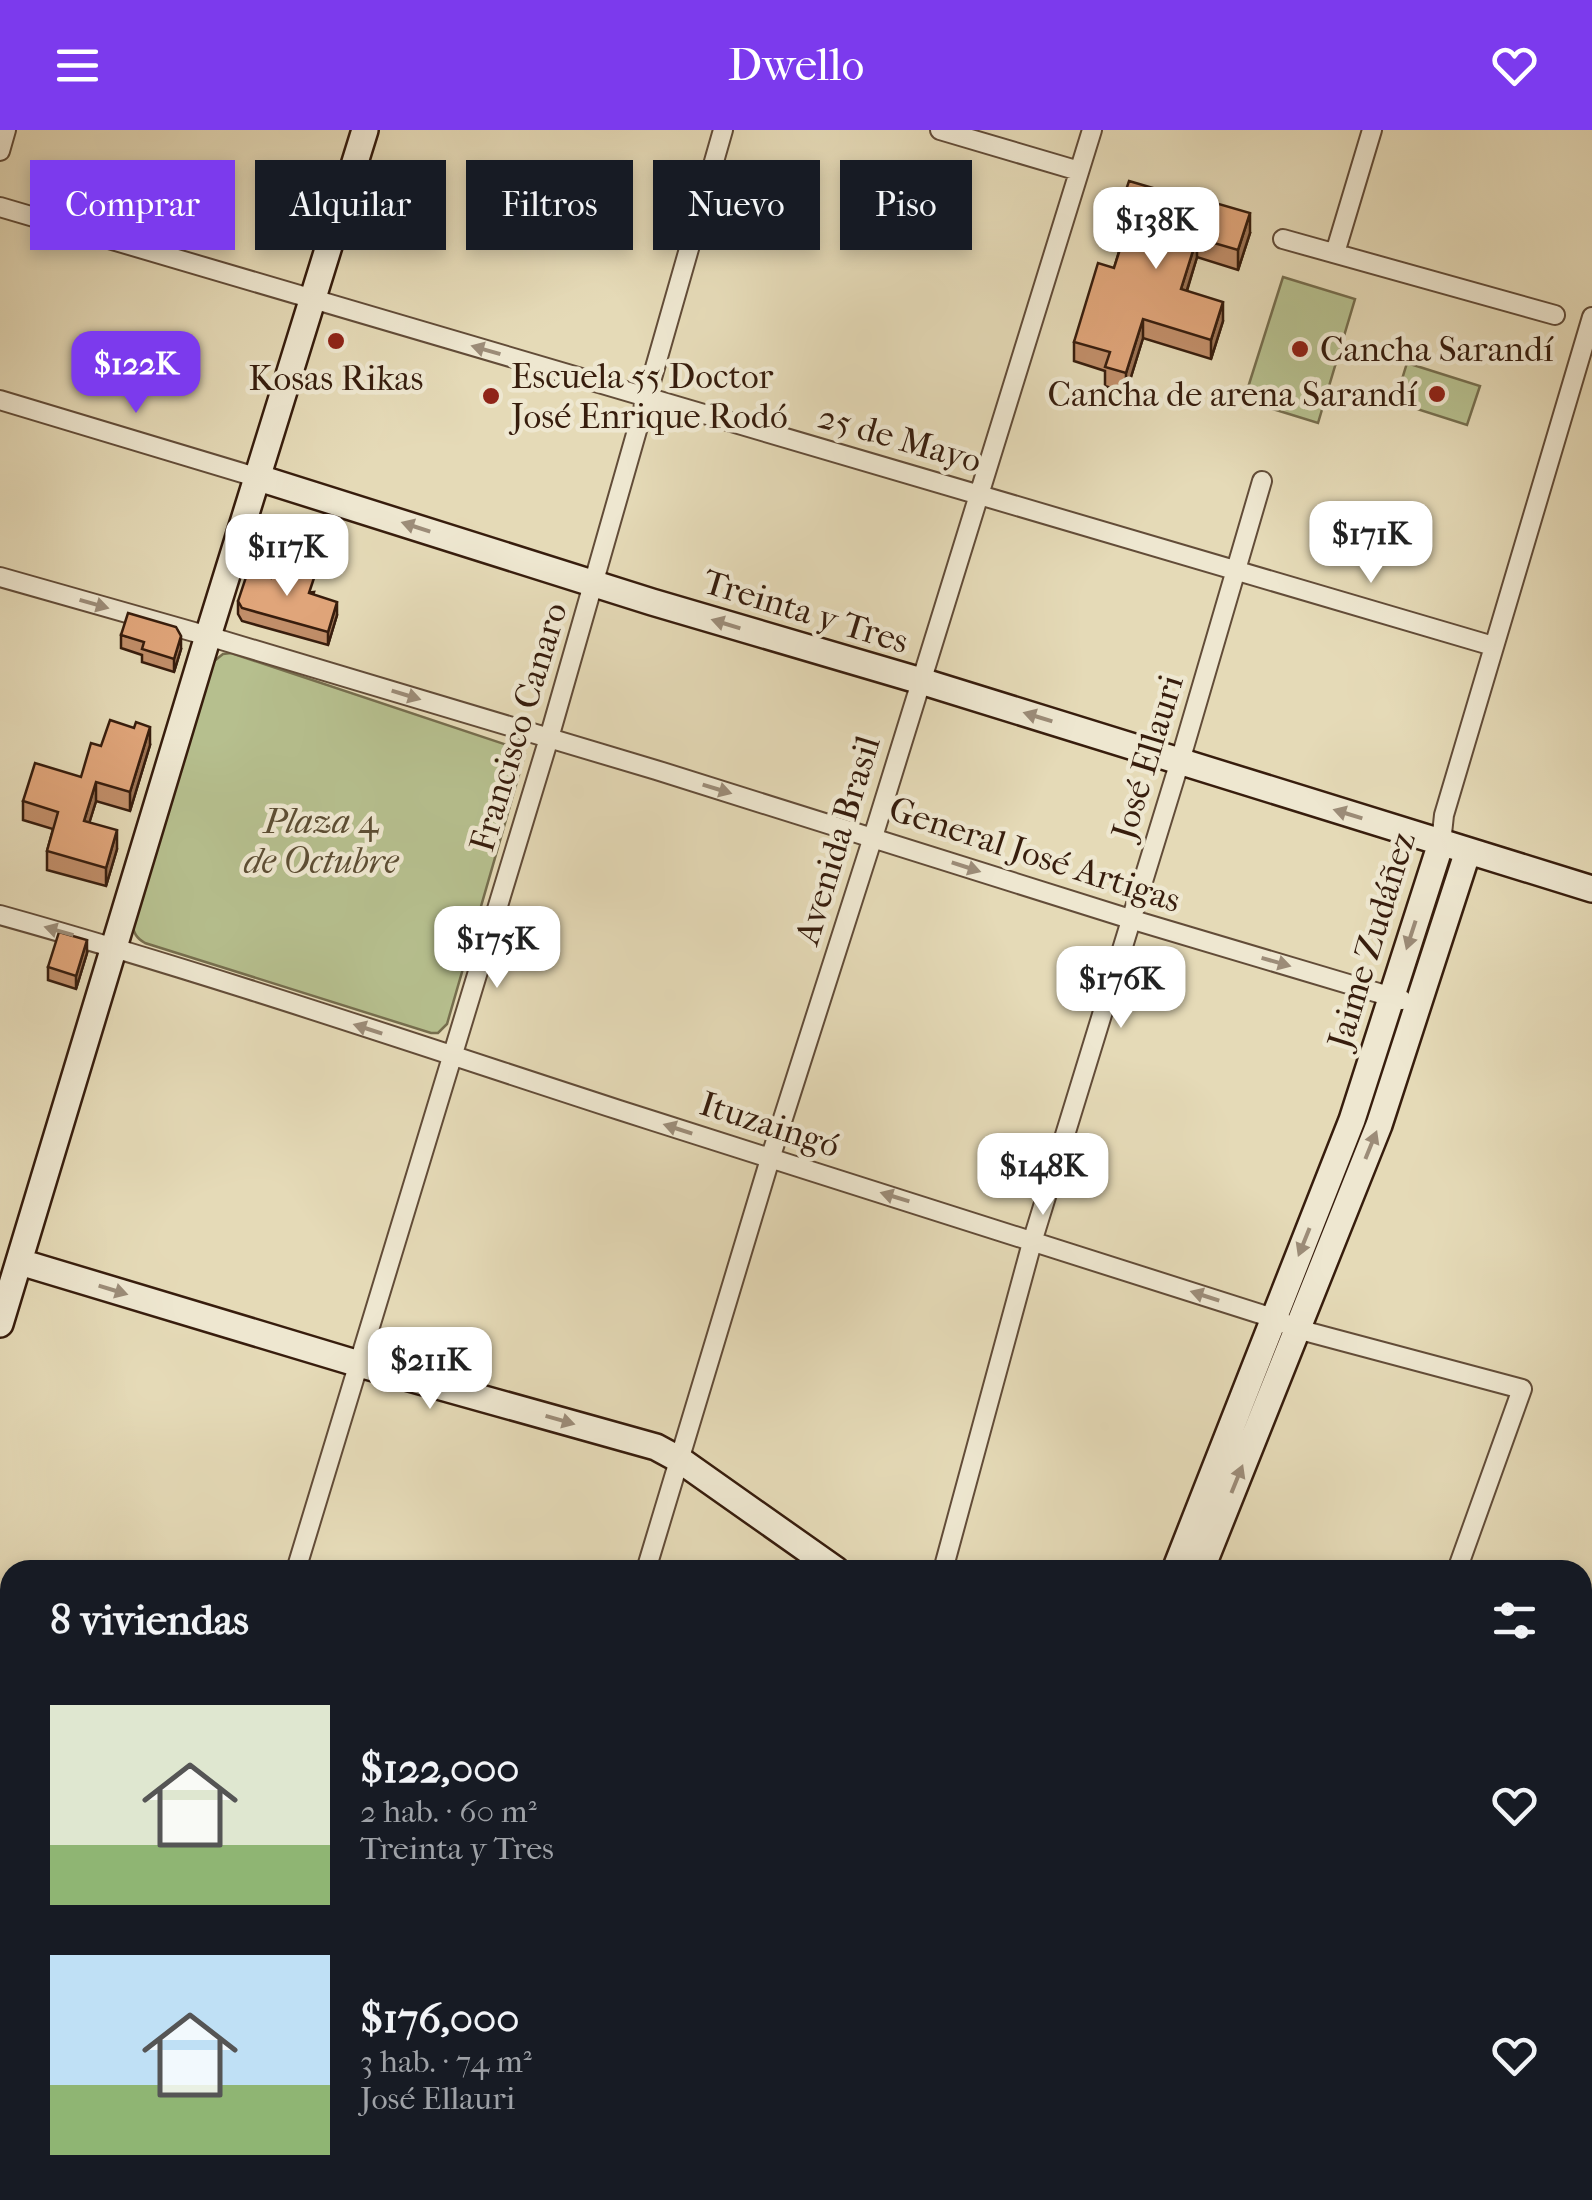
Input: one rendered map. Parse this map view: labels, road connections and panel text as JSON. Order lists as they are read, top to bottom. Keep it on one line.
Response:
{"streets":{"street":["25 de Mayo","Treinta y Tres","Francisco Canaro","José Ellauri","Avenida Brasil","General José Artigas","Jaime Zudáñez","Ituzaingó"]},"crossings":[["25 de Mayo","Francisco Canaro"],["25 de Mayo","José Ellauri"],["25 de Mayo","Avenida Brasil"],["25 de Mayo","Jaime Zudáñez"],["Treinta y Tres","Francisco Canaro"],["Treinta y Tres","José Ellauri"],["Treinta y Tres","Avenida Brasil"],["Treinta y Tres","Jaime Zudáñez"],["Francisco Canaro","General José Artigas"],["Francisco Canaro","Ituzaingó"],["José Ellauri","General José Artigas"],["José Ellauri","Ituzaingó"],["Avenida Brasil","General José Artigas"],["Avenida Brasil","Ituzaingó"],["General José Artigas","Jaime Zudáñez"],["Jaime Zudáñez","Ituzaingó"]],"one_way":["Treinta y Tres","General José Artigas","Ituzaingó"],"parks":["Plaza 4 de Octubre"],"places":["Kosas Rikas","Cancha Sarandí","Cancha de arena Sarandí","Escuela 55 Doctor José Enrique Rodó"],"page":{"header":"Dwello","chip":["Comprar","Alquilar","Filtros","Nuevo","Piso"],"price":["$138K","$122K","$171K","$117K","$175K","$176K","$148K","$211K"],"heading":"8 viviendas","list":[{"name":"$122,000","note":"2 hab. · 60 m² · Treinta y Tres"},{"name":"$176,000","note":"3 hab. · 74 m² · José Ellauri"}]}}
